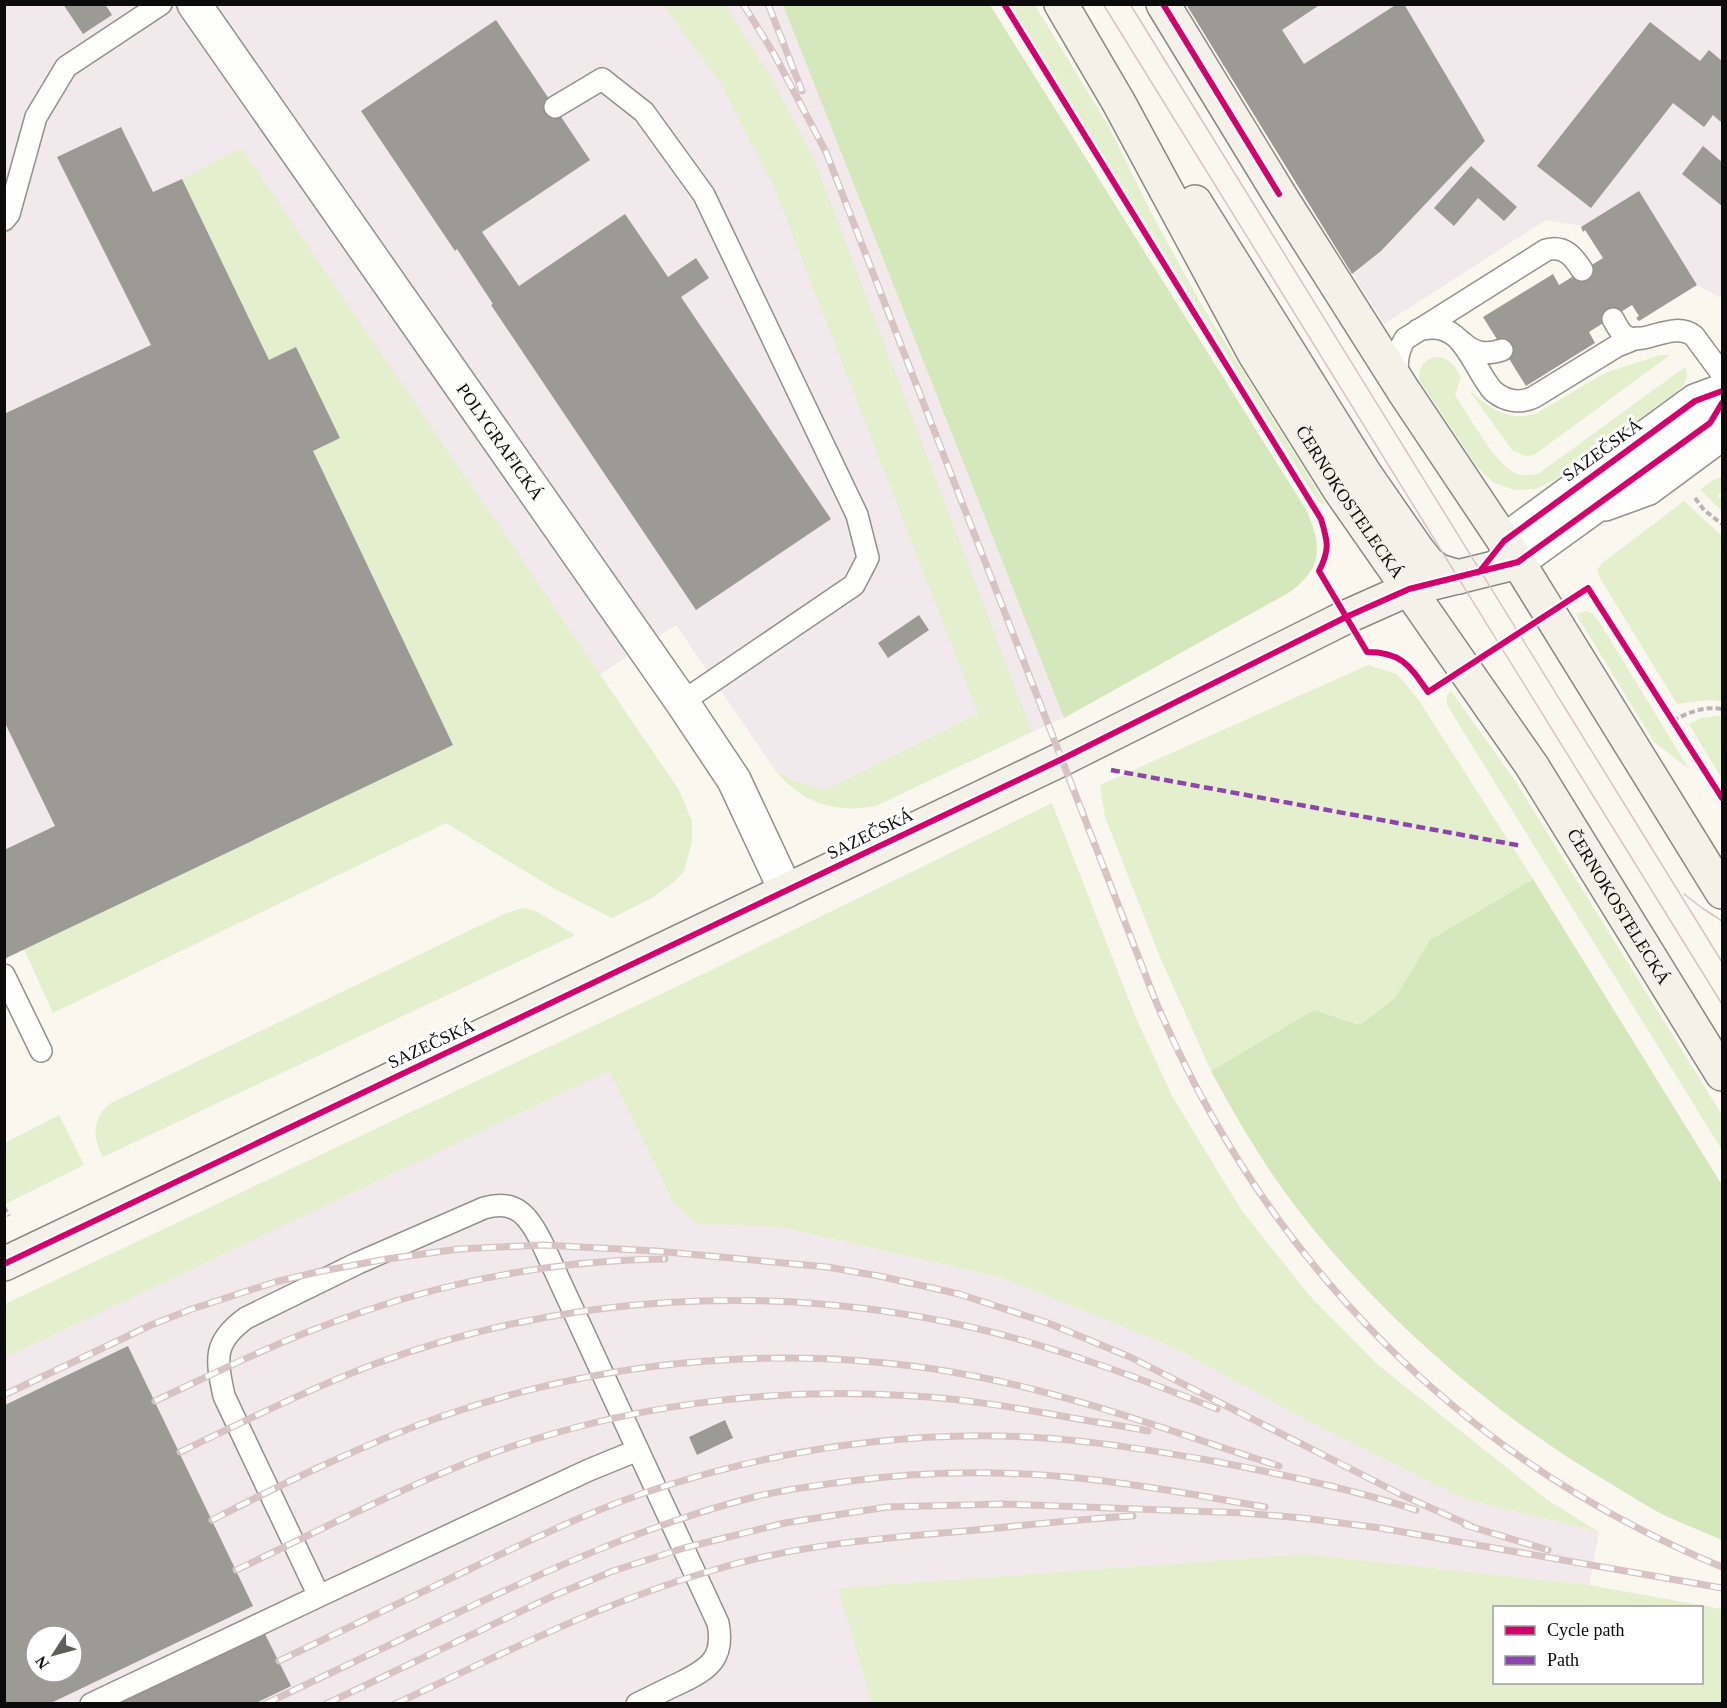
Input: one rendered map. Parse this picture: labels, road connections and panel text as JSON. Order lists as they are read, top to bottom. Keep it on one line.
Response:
{"streets":{"street":["POLYGRAFICKÁ","SAZEČSKÁ","ČERNOKOSTELECKÁ"]},"crossings":[["POLYGRAFICKÁ","SAZEČSKÁ"],["SAZEČSKÁ","ČERNOKOSTELECKÁ"]],"legend":["Cycle path","Path"],"north":"bottom left"}
